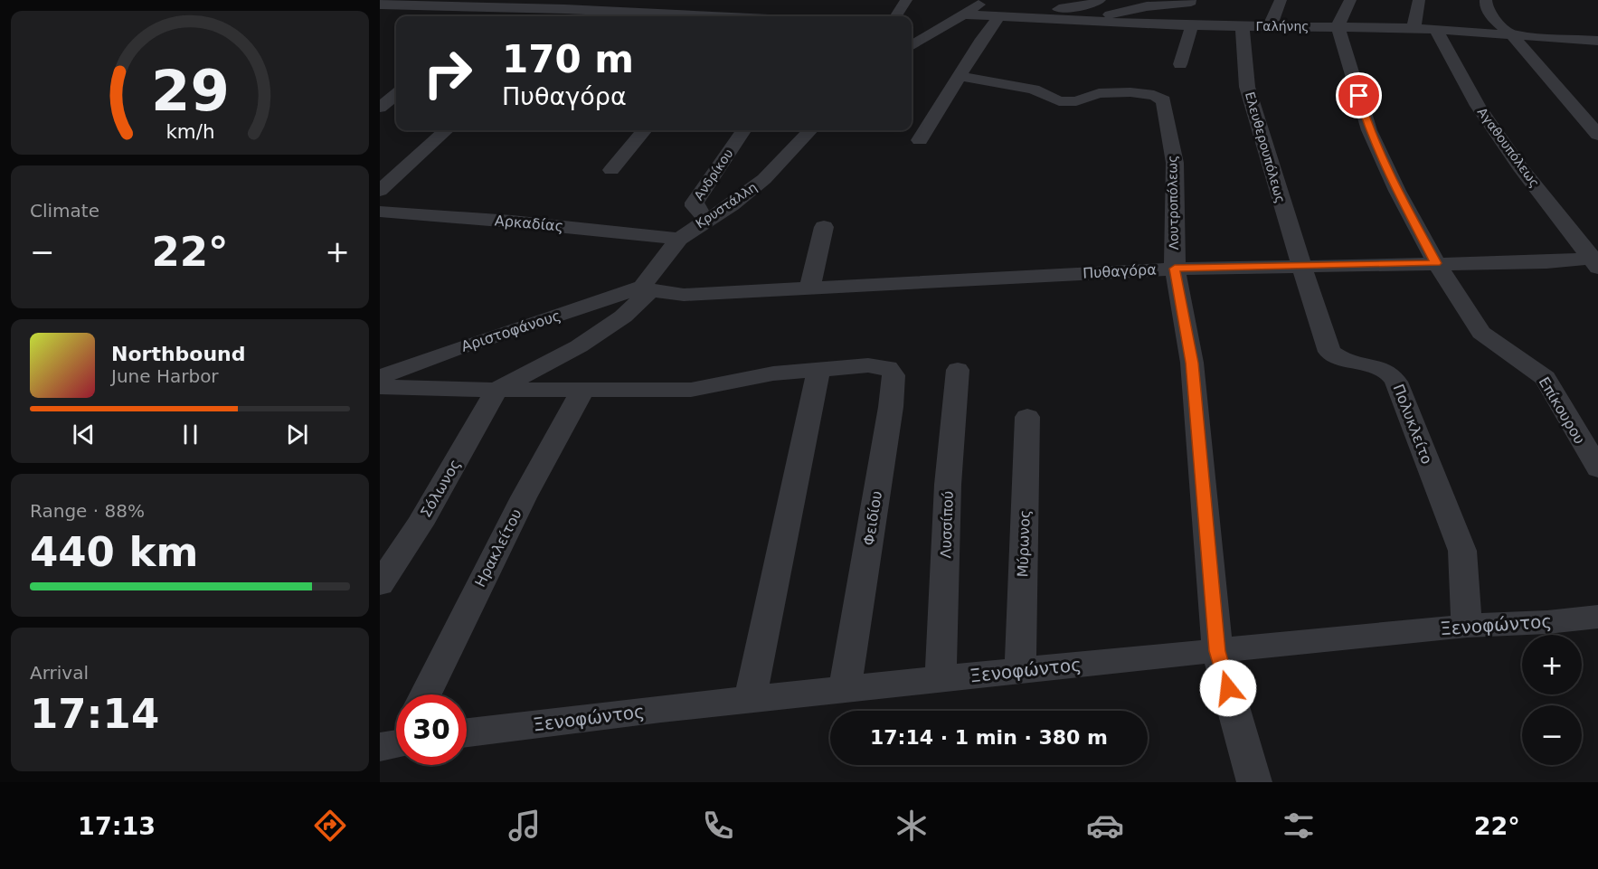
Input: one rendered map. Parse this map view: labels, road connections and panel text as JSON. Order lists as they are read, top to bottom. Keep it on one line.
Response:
{"streets":{"street":["Γαλήνης","Ελευθερουπόλεως","Αγαθουπόλεως","Ανδρίκου","Λουτροπόλεως","Κρυστάλλη","Αρκαδίας","Πυθαγόρα","Αριστοφάνους","Επίκουρου","Πολυκλείτο","Σόλωνος","Φειδίου","Λυσσίπού","Μύρωνος","Ηρακλείτου","Ξενοφώντος"]},"crossings":[["Γαλήνης","Ελευθερουπόλεως"],["Γαλήνης","Αγαθουπόλεως"],["Γαλήνης","Επίκουρου"],["Ελευθερουπόλεως","Πυθαγόρα"],["Ελευθερουπόλεως","Πολυκλείτο"],["Αγαθουπόλεως","Πυθαγόρα"],["Ανδρίκου","Κρυστάλλη"],["Λουτροπόλεως","Πυθαγόρα"],["Λουτροπόλεως","Ξενοφώντος"],["Κρυστάλλη","Αρκαδίας"],["Κρυστάλλη","Πυθαγόρα"],["Κρυστάλλη","Αριστοφάνους"],["Κρυστάλλη","Σόλωνος"],["Πυθαγόρα","Αριστοφάνους"],["Πυθαγόρα","Επίκουρου"],["Πυθαγόρα","Πολυκλείτο"],["Πολυκλείτο","Ξενοφώντος"],["Φειδίου","Ξενοφώντος"],["Λυσσίπού","Ξενοφώντος"],["Μύρωνος","Ξενοφώντος"]],"page":{"turn":["170 m","Πυθαγόρα"],"tile":["Climate",["Range · 88%","440 km"],["Arrival","17:14"]],"heat":["−","22°","+"],"song":["Northbound","June Harbor"],"map_buttons":["+","−"],"limit":"30","trip":"17:14 · 1 min · 380 m","tabs":["17:13","22°"],"gauge":["29","km/h"]}}
